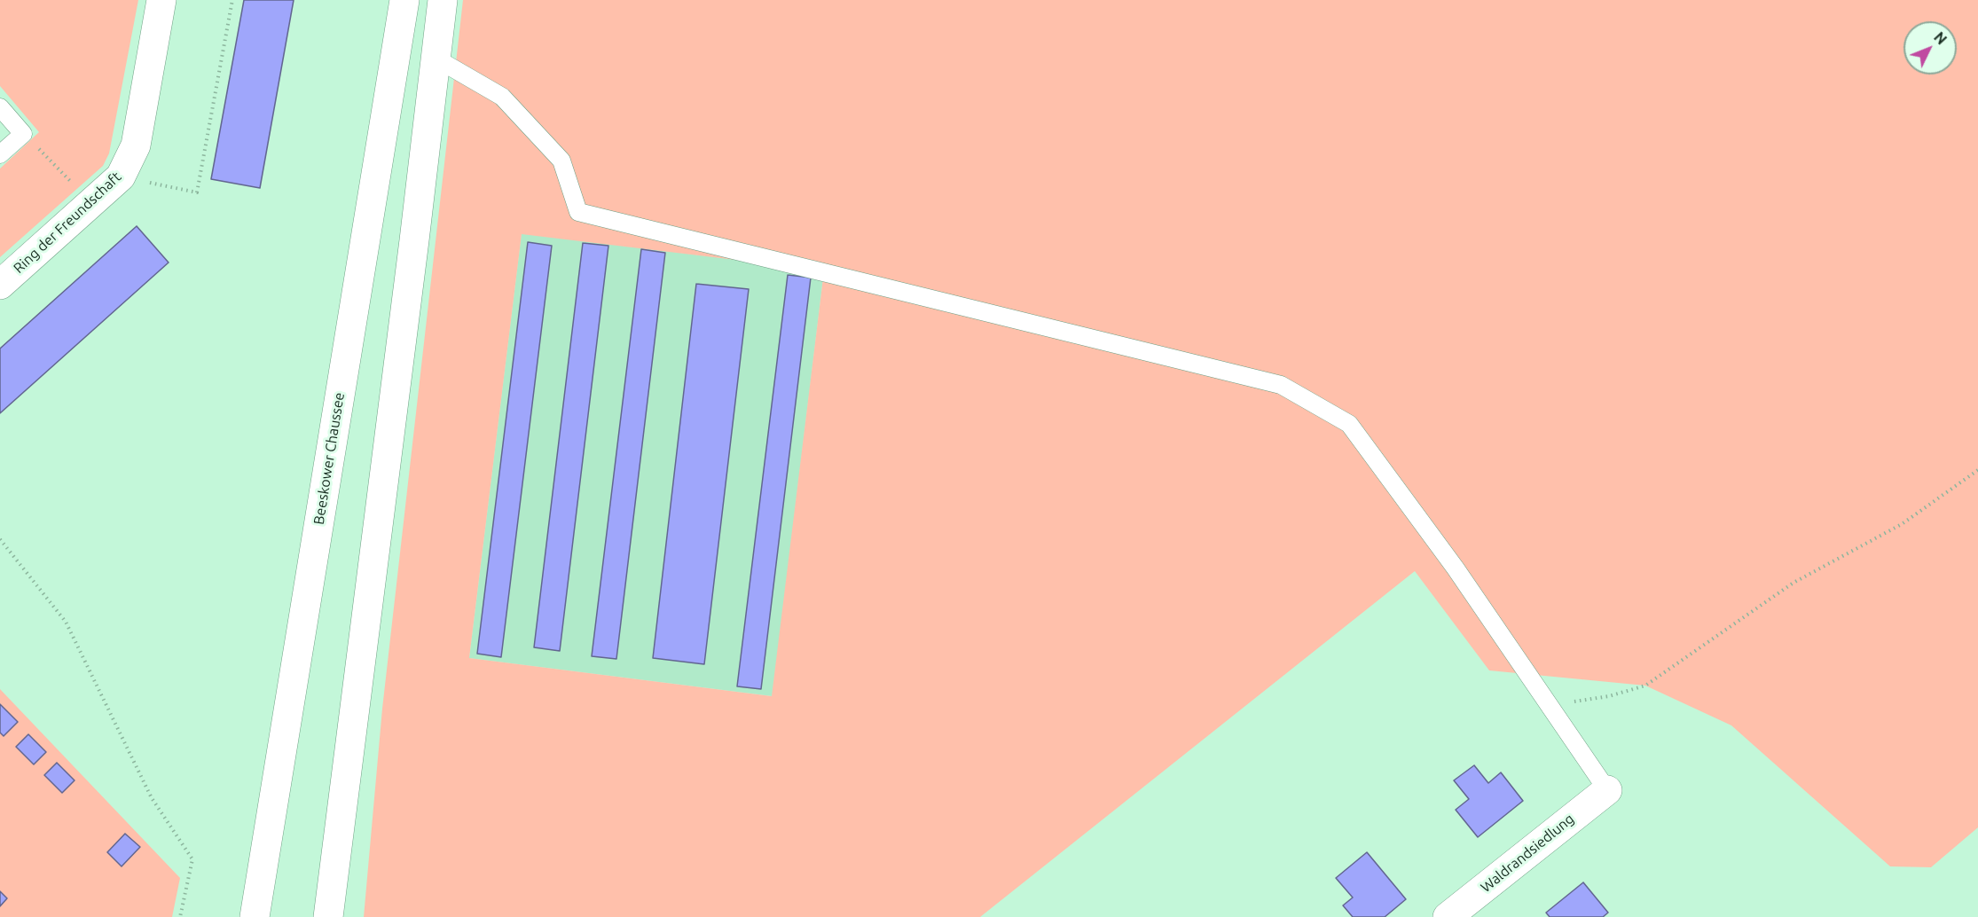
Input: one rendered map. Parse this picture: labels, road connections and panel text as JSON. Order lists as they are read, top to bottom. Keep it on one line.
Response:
{"streets":{"street":["Ring der Freundschaft","Beeskower Chaussee","Waldrandsiedlung"]},"north":"top right"}
